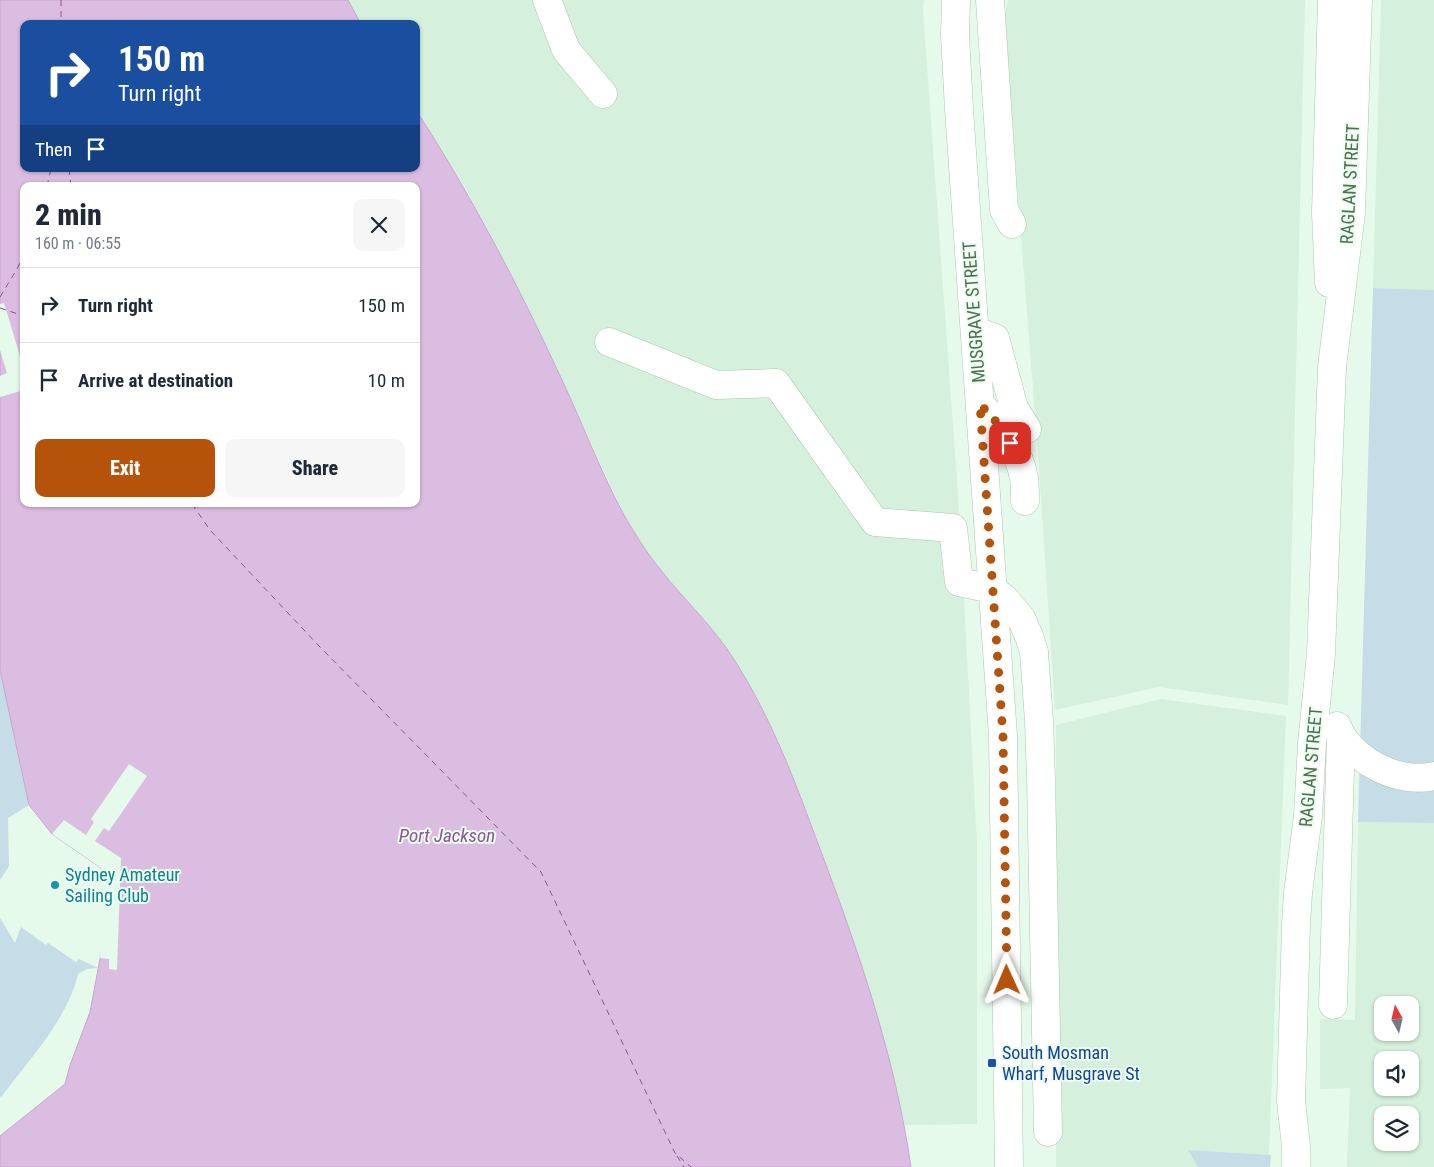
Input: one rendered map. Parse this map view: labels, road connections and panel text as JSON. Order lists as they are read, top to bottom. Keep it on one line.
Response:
{"streets":{"street":["RAGLAN STREET","MUSGRAVE STREET"]},"water":["Port Jackson"],"places":{"other":["Sydney Amateur Sailing Club"],"transit":["South Mosman Wharf, Musgrave St"]},"north":"top","page":{"turn":["150 m","Turn right"],"then":"Then","heading":["2 min","160 m · 06:55"],"list":[{"name":"Turn right","value":"150 m"},{"name":"Arrive at destination","value":"10 m"}],"buttons":["Exit","Share"]}}
